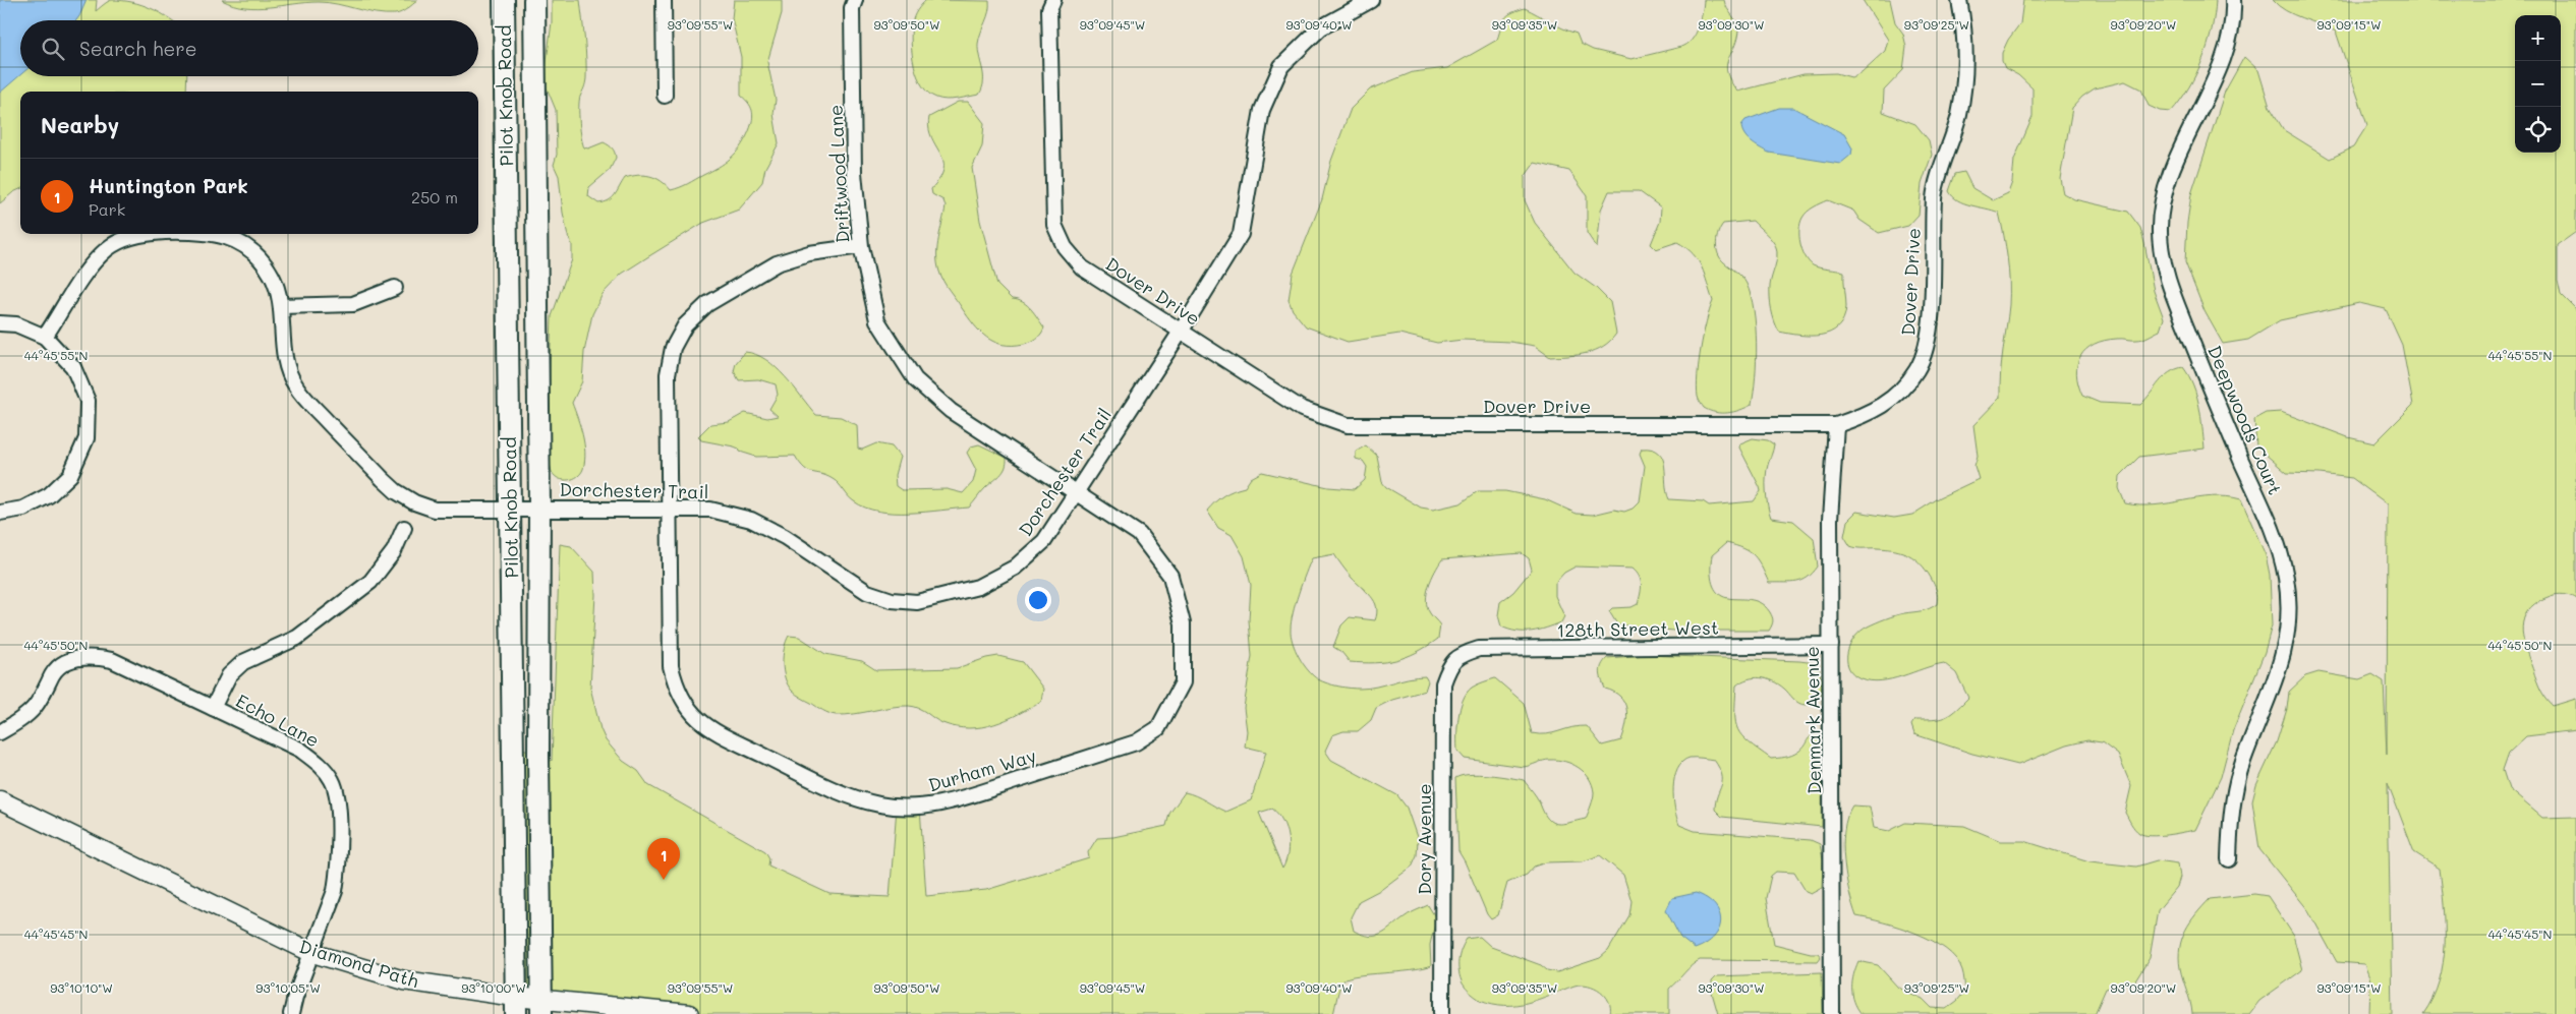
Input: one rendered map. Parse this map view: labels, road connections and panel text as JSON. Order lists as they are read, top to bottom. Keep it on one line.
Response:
{"streets":{"main road":["Pilot Knob Road"],"street":["Driftwood Lane","Dover Drive","Deepwoods Court","Dorchester Trail","128th Street West","Echo Lane","Denmark Avenue","Durham Way","Dory Avenue","Diamond Path"]},"crossings":[["Pilot Knob Road","Dorchester Trail"],["Pilot Knob Road","Diamond Path"],["Driftwood Lane","Dorchester Trail"],["Driftwood Lane","Durham Way"],["Dover Drive","Dorchester Trail"],["Dover Drive","Denmark Avenue"],["Dorchester Trail","Durham Way"],["128th Street West","Denmark Avenue"],["128th Street West","Dory Avenue"],["Echo Lane","Diamond Path"]],"page":{"map_buttons":["+","−"],"search":"Search here","heading":"Nearby","list":[{"mark":"1","name":"Huntington Park","note":"Park","value":"250 m"}],"pins":"1"},"coordinates":["93°09'55\"W","93°09'50\"W","93°09'45\"W","93°09'40\"W","93°09'35\"W","93°09'30\"W","93°09'25\"W","93°09'20\"W","93°09'15\"W","44°45'55\"N","44°45'50\"N","44°45'45\"N","93°10'10\"W","93°10'05\"W","93°10'00\"W"]}
